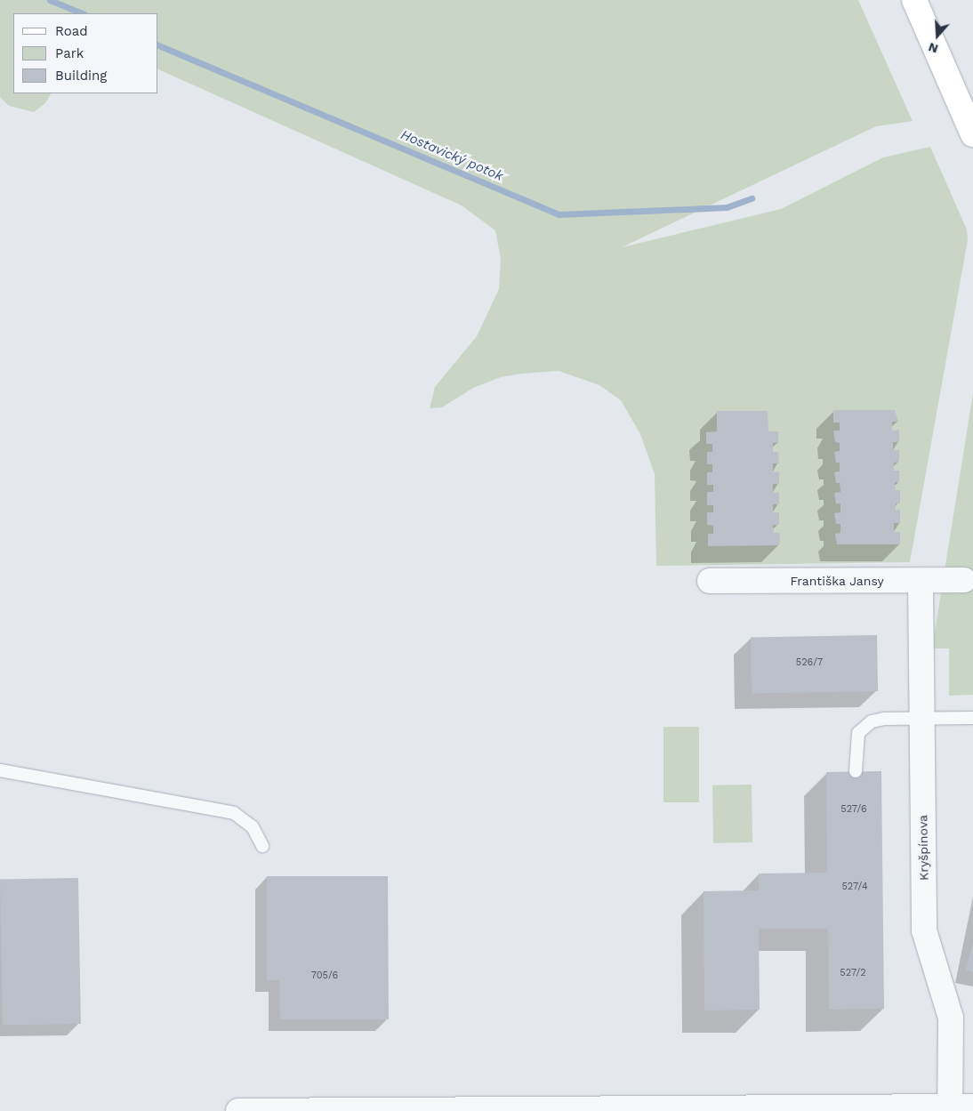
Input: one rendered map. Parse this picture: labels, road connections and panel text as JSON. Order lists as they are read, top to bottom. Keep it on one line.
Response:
{"streets":{"street":["Františka Jansy","Kryšpínova"]},"crossings":[["Františka Jansy","Kryšpínova"]],"water":["Hostavický potok"],"house_numbers":["526/7","527/6","527/4","527/2","705/6"],"legend":["Road","Park","Building"],"north":"bottom"}
